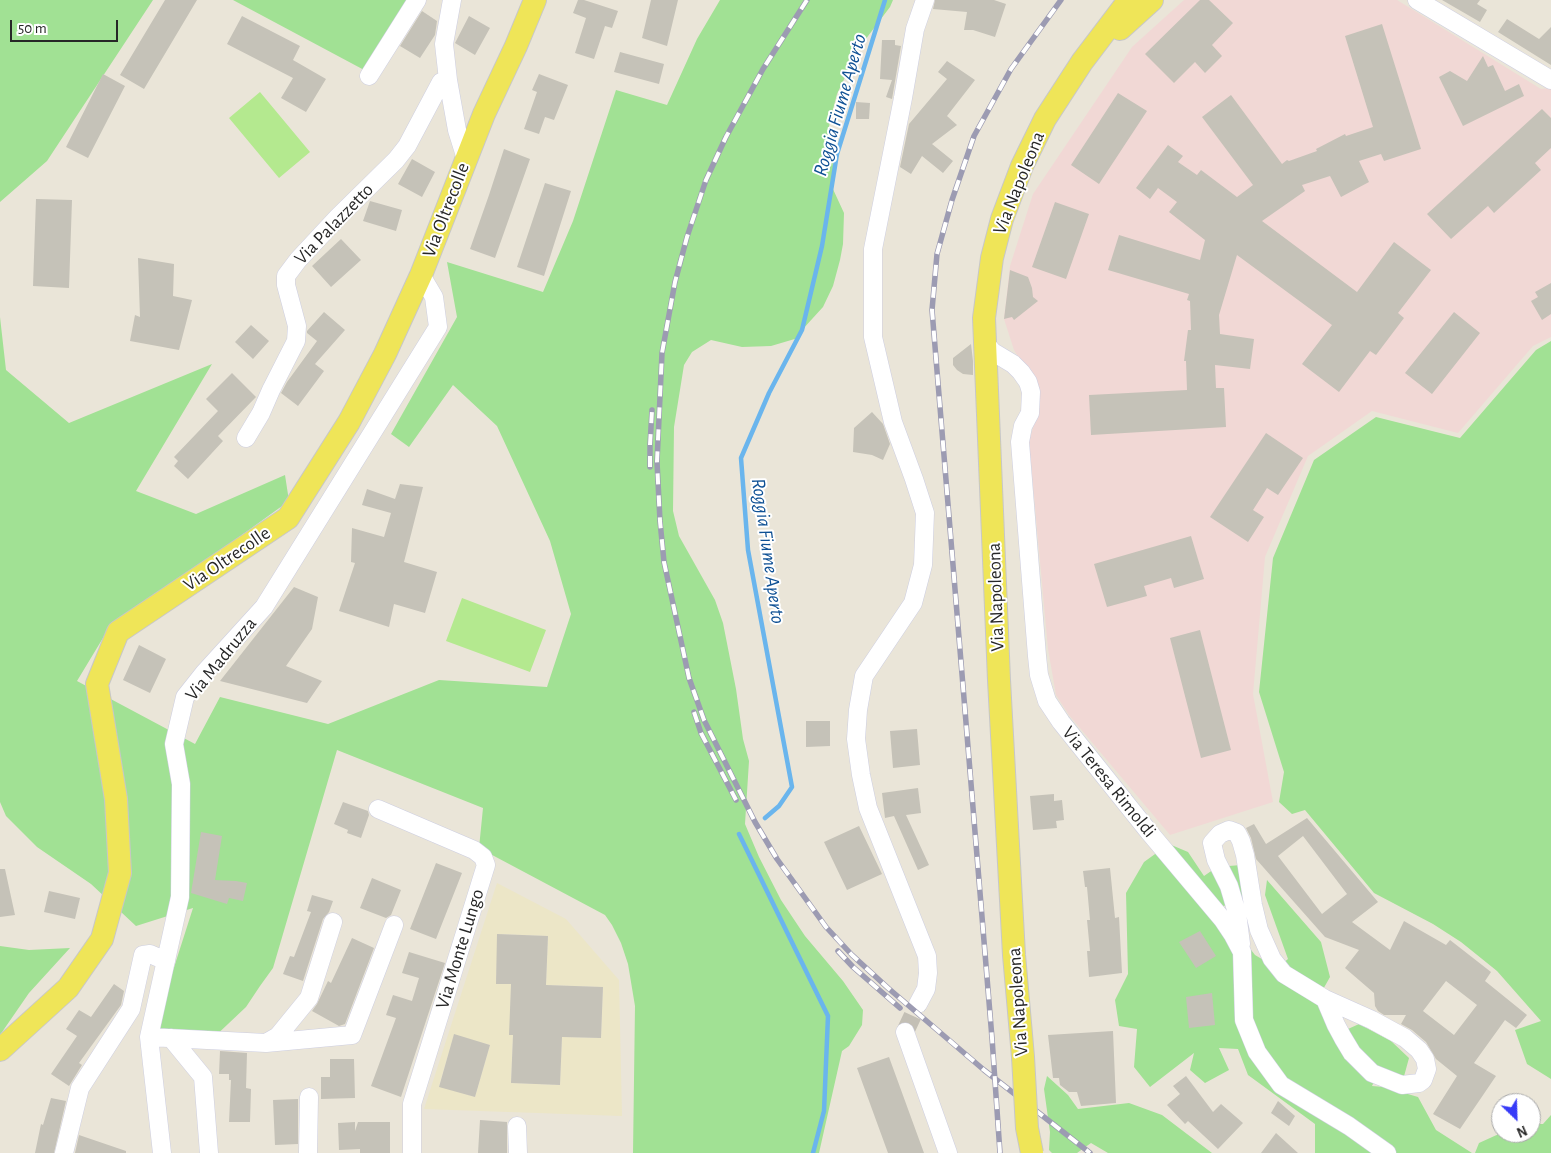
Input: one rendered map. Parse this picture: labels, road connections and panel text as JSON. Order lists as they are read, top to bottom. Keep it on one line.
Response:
{"streets":{"main road":["Via Napoleona","Via Oltrecolle"],"street":["Via Palazzetto","Via Madruzza","Via Teresa Rimoldi","Via Monte Lungo"]},"crossings":[["Via Napoleona","Via Teresa Rimoldi"],["Via Oltrecolle","Via Madruzza"]],"water":["Roggia Fiume Aperto"],"scale_bar":"50 m","north":"bottom right"}
